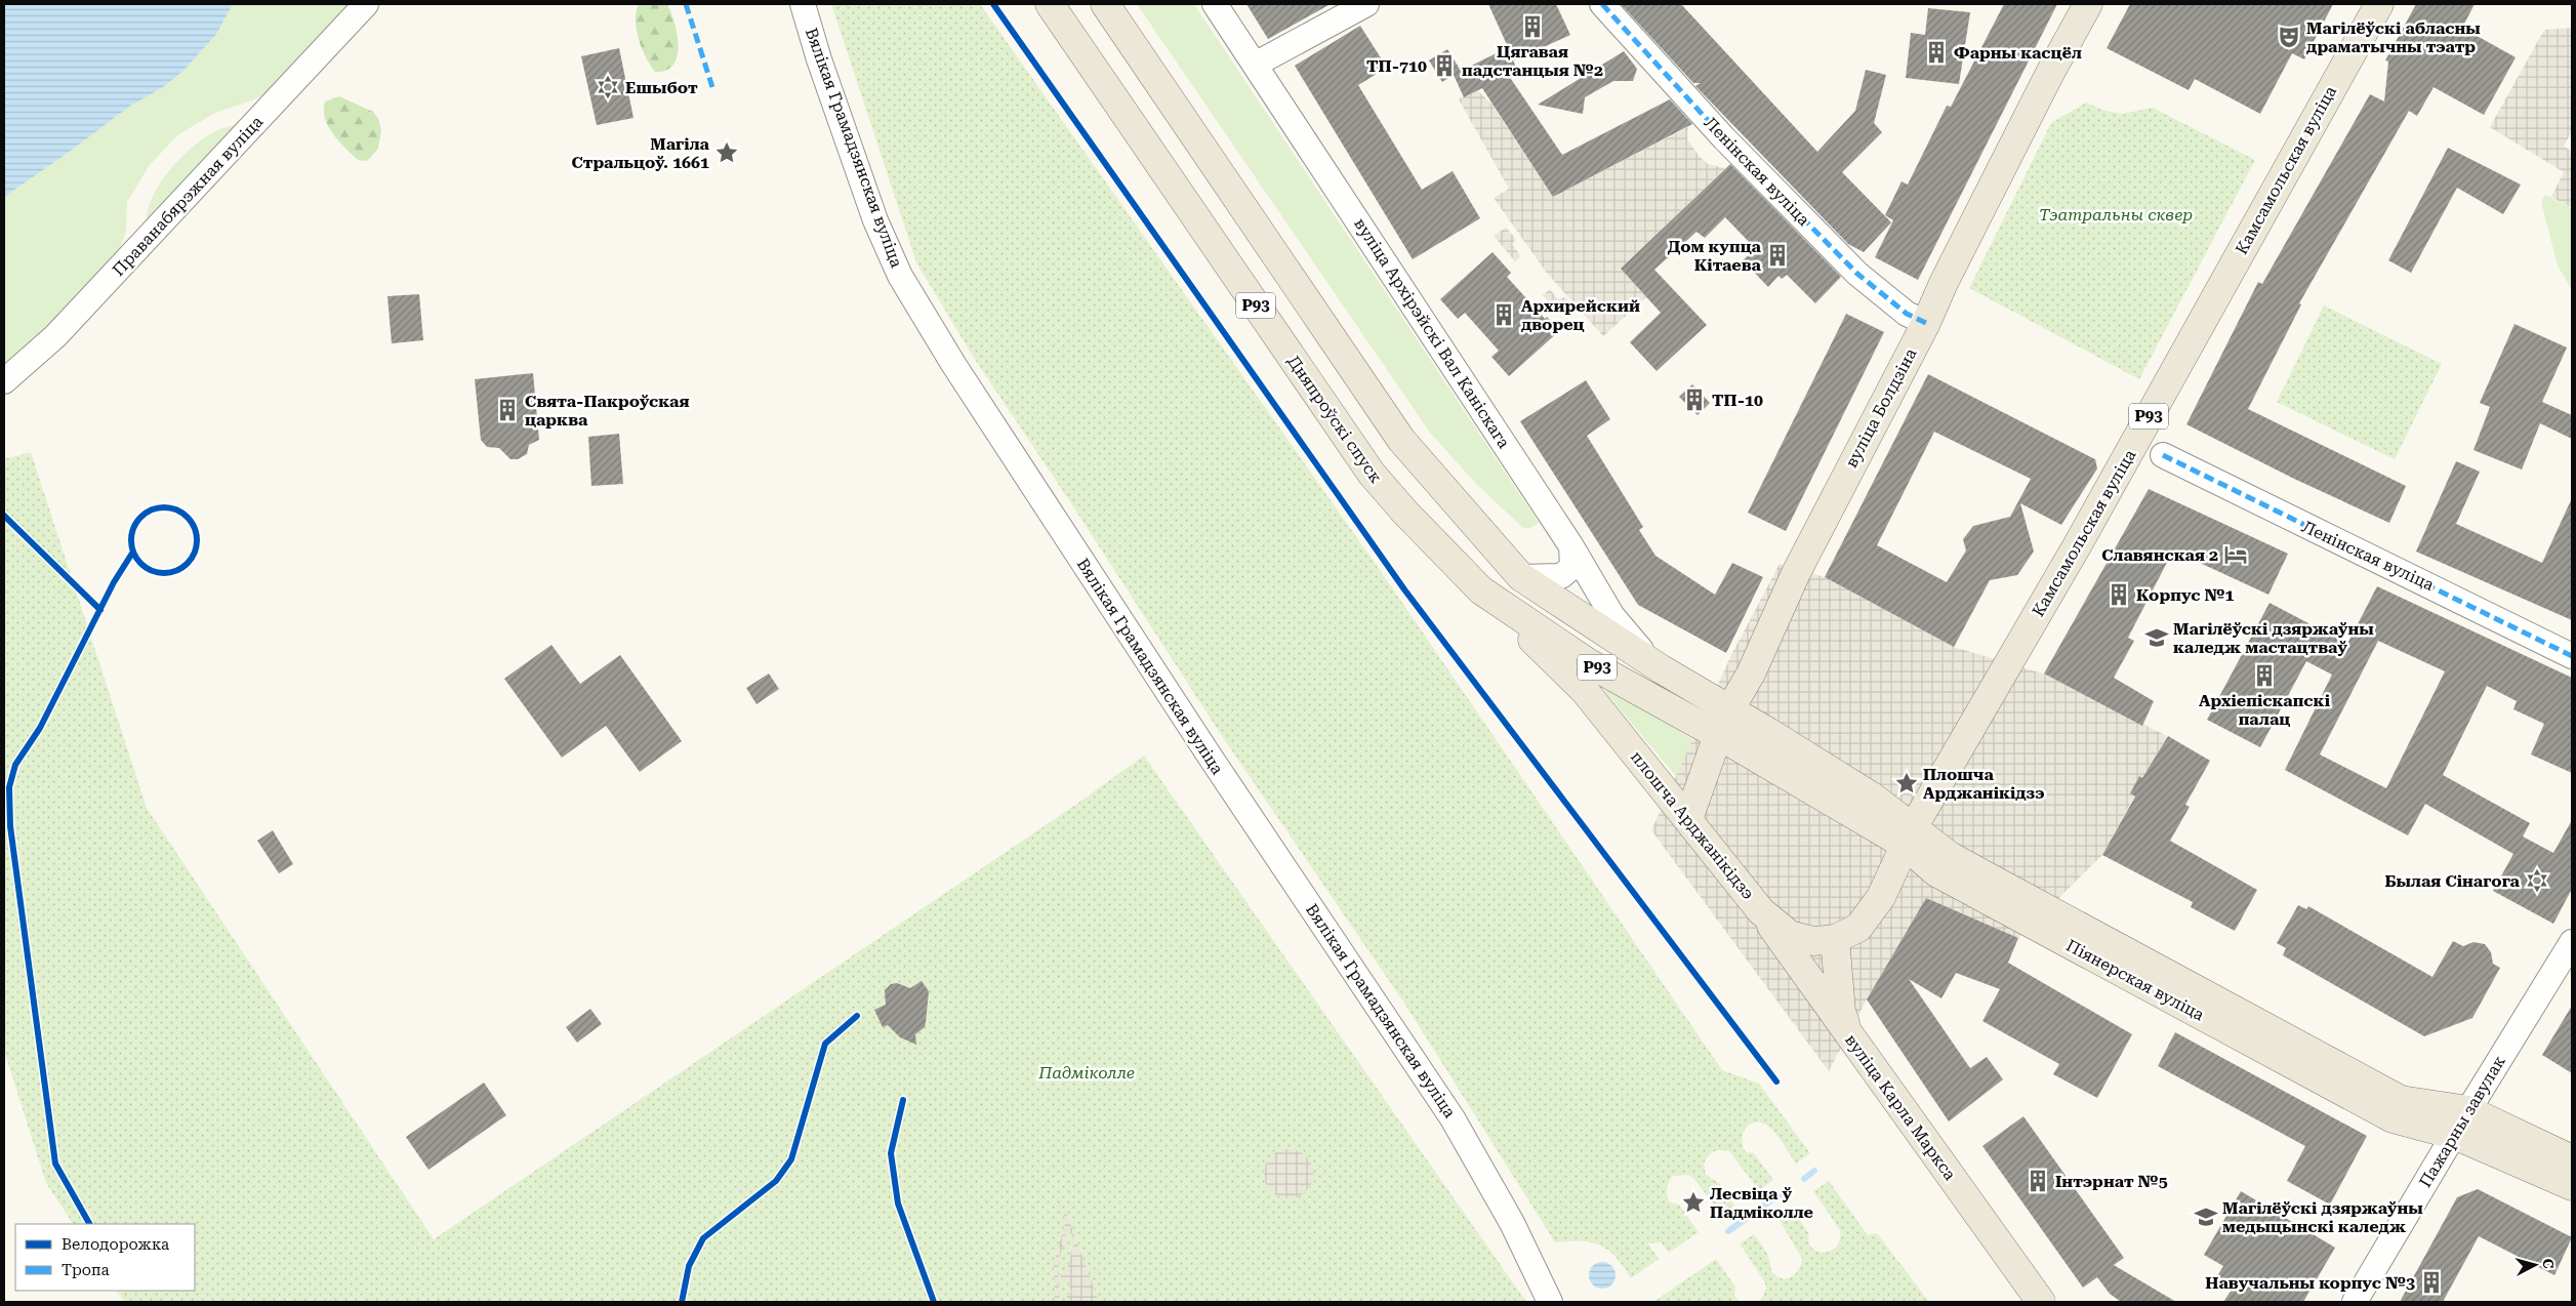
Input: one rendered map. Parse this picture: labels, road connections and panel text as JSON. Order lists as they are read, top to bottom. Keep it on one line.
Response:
{"streets":{"main road":["Камсамольская вуліца","Р93","вуліца Болдзіна","Дняпроўскі спуск","плошча Арджанікідзэ","Піянерская вуліца","вуліца Карла Маркса"],"street":["Вялікая Грамадзянская вуліца","Ленінская вуліца","Праванабярэжная вуліца","вуліца Архірэйскі Вал Каніскага","Пажарны завулак"]},"crossings":[["Камсамольская вуліца","плошча Арджанікідзэ"],["Камсамольская вуліца","Піянерская вуліца"],["Ленінская вуліца","вуліца Болдзіна"],["Р93","вуліца Архірэйскі Вал Каніскага"],["Р93","вуліца Болдзіна"],["Р93","Дняпроўскі спуск"],["Р93","Піянерская вуліца"],["вуліца Болдзіна","Дняпроўскі спуск"],["вуліца Болдзіна","плошча Арджанікідзэ"],["вуліца Болдзіна","Піянерская вуліца"],["Дняпроўскі спуск","плошча Арджанікідзэ"],["Дняпроўскі спуск","Піянерская вуліца"],["плошча Арджанікідзэ","Піянерская вуліца"],["плошча Арджанікідзэ","вуліца Карла Маркса"],["Піянерская вуліца","Пажарны завулак"]],"parks":["Тэатральны сквер","Падміколле"],"places":{"building":["Цягавая падстанцыя №2","Фарны касцёл","ТП-710","Дом купца Кітаева","Архирейский дворец","ТП-10","Свята-Пакроўская царква","Корпус №1","Архіепіскапскі палац","Інтэрнат №5","Навучальны корпус №3"],"theatre":["Магілёўскі абласны драматычны тэатр"],"synagogue":["Ешыбот","Былая Сінагога"],"place":["Магіла Стральцоў. 1661","Плошча Арджанікідзэ","Лесвіца ў Падміколле"],"hotel":["Славянская 2"],"school or university":["Магілёўскі дзяржаўны каледж мастацтваў","Магілёўскі дзяржаўны медыцынскі каледж"]},"legend":["Велодорожка","Тропа"],"north":"right"}
